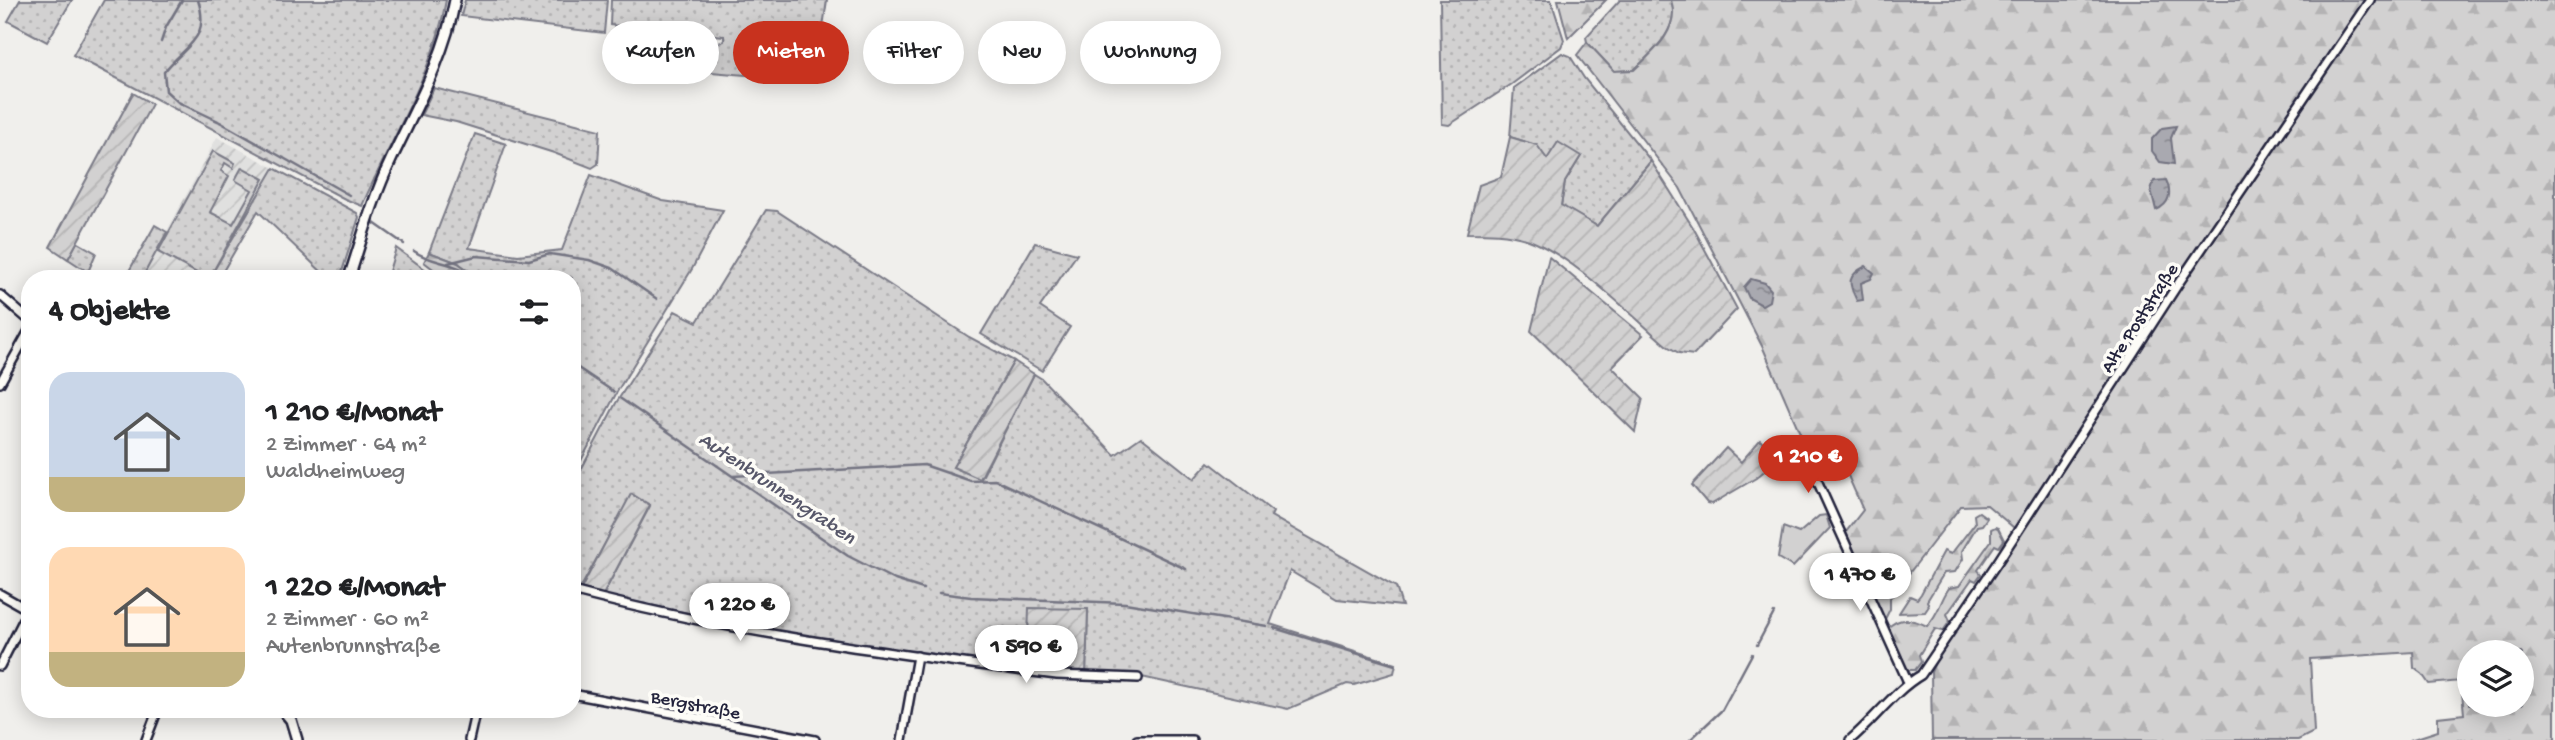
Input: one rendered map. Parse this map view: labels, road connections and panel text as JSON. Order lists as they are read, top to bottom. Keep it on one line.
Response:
{"streets":{"street":["Alte Poststraße","Bergstraße"]},"water":["Autenbrunnengraben"],"page":{"chip":["Kaufen","Mieten","Filter","Neu","Wohnung"],"heading":"4 Objekte","list":[{"name":"1 210 €/Monat","note":"2 Zimmer · 64 m² · Waldheimweg"},{"name":"1 220 €/Monat","note":"2 Zimmer · 60 m² · Autenbrunnstraße"}],"price":["1 210 €","1 470 €","1 220 €","1 590 €"]}}
